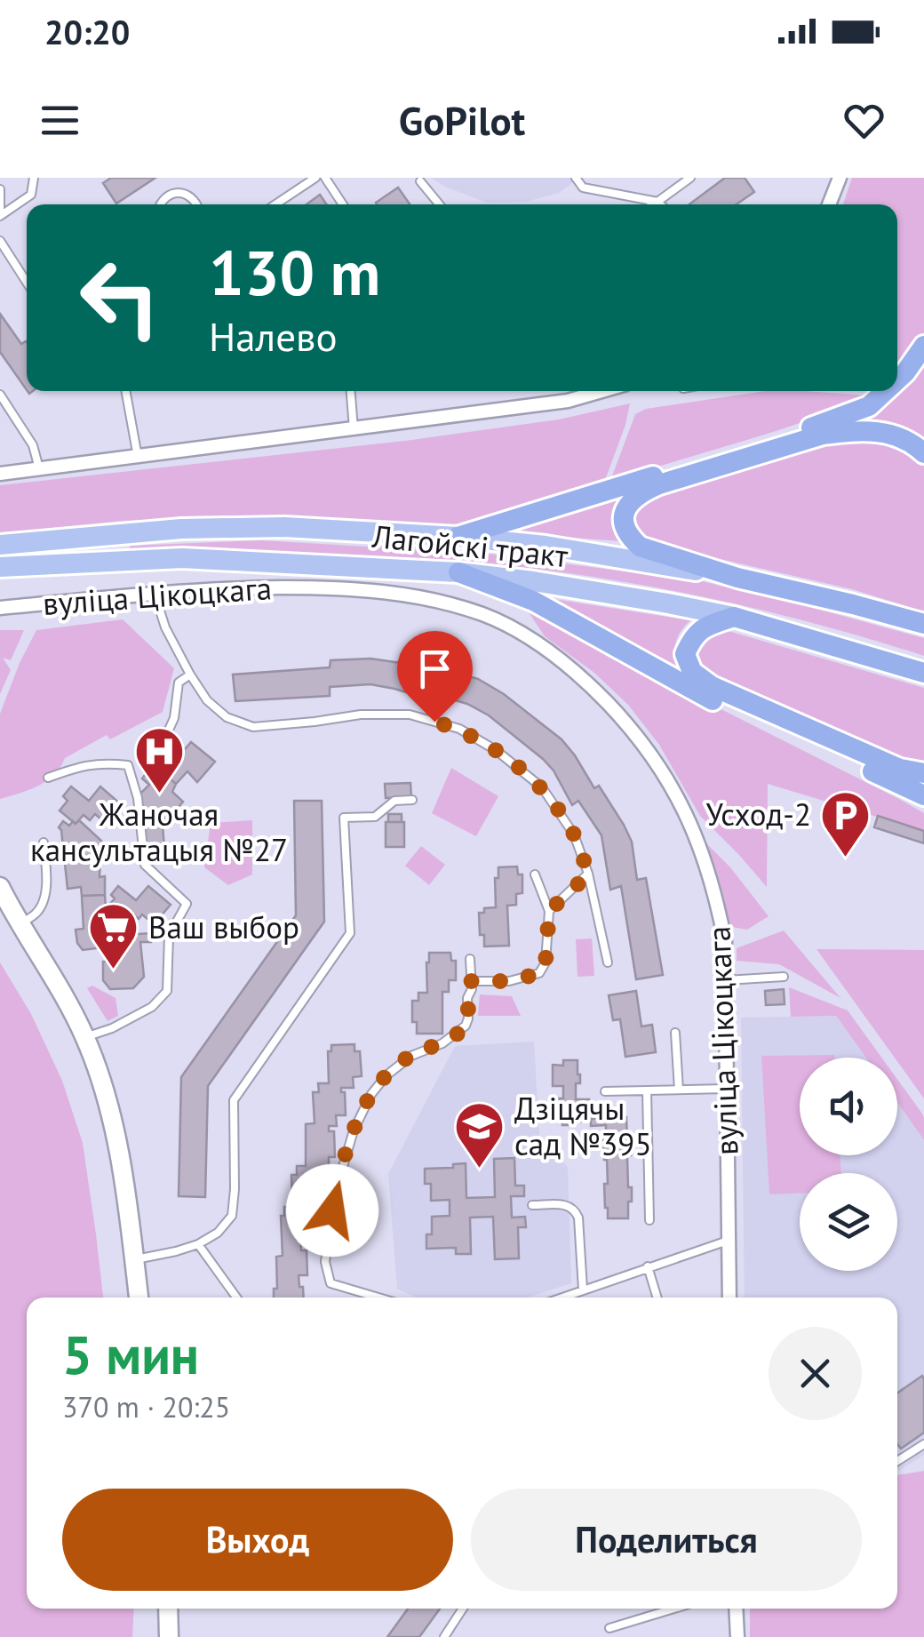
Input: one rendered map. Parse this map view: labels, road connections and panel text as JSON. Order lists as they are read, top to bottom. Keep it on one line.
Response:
{"streets":{"highway":["Лагойскі тракт"],"street":["вуліца Цікоцкага"]},"places":{"hospital":["Жаночая кансультацыя №27"],"parking":["Усход-2"],"supermarket":["Ваш выбор"],"school or university":["Дзіцячы сад №395"]},"page":{"status":"20:20","header":"GoPilot","turn":["130 m","Налево"],"heading":["5 мин","370 m · 20:25"],"buttons":["Выход","Поделиться"]}}
